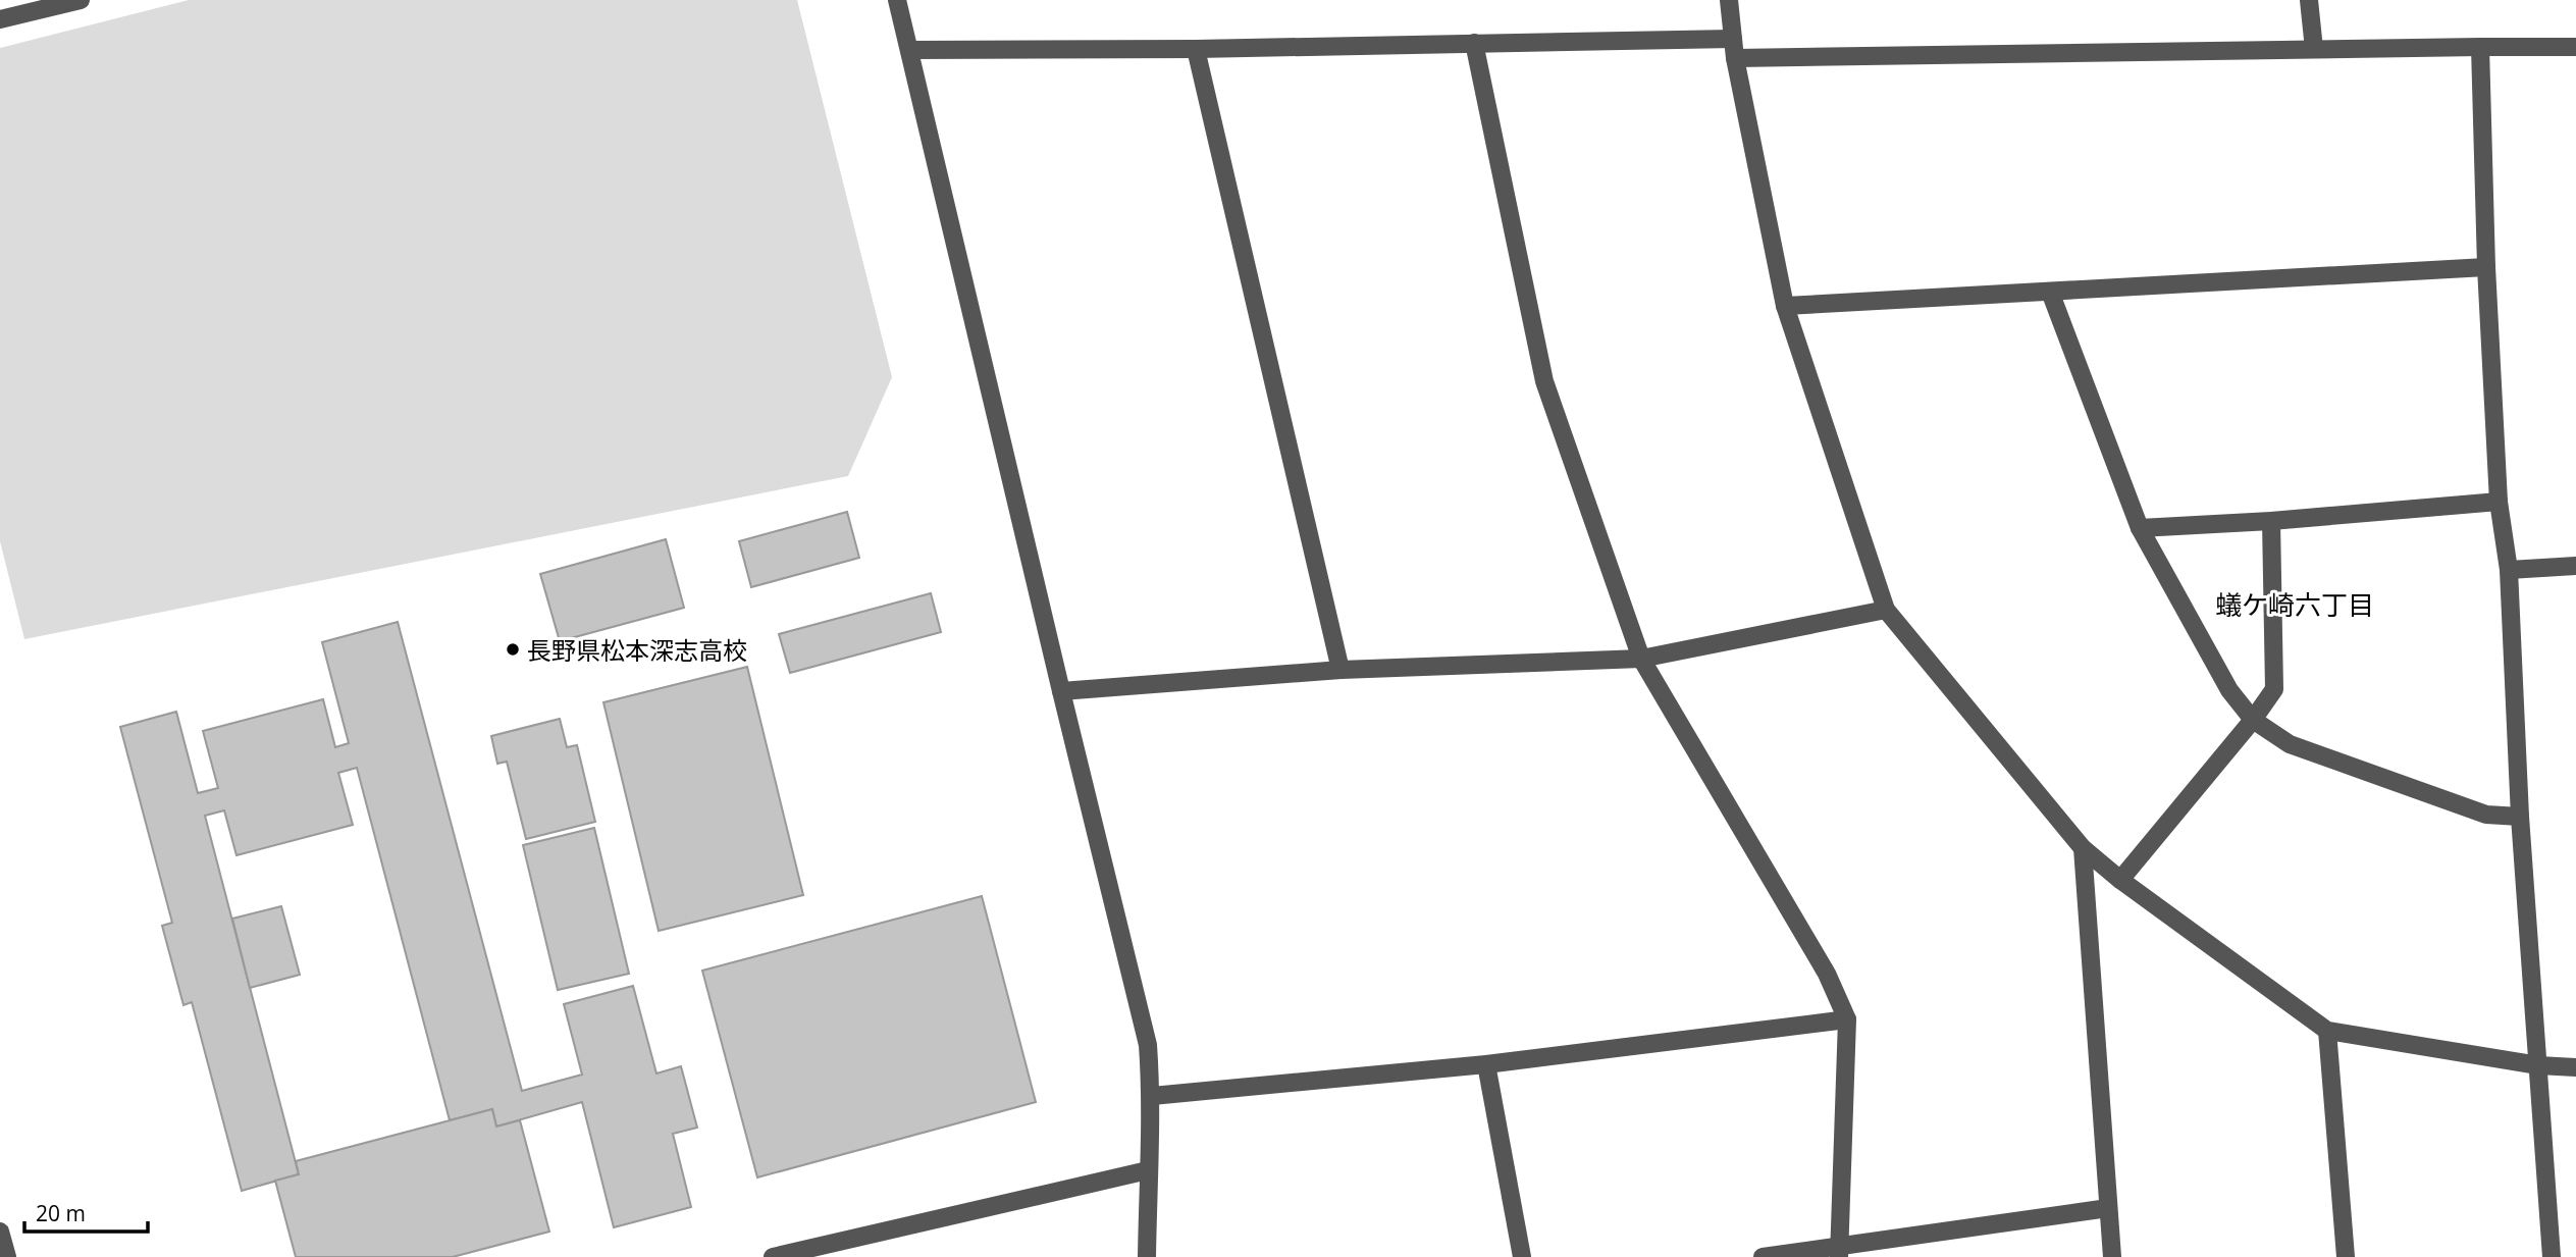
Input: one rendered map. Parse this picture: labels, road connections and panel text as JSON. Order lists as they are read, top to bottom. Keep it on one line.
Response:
{"districts":["蟻ケ崎六丁目"],"places":["長野県松本深志高校"],"scale_bar":"20 m"}
